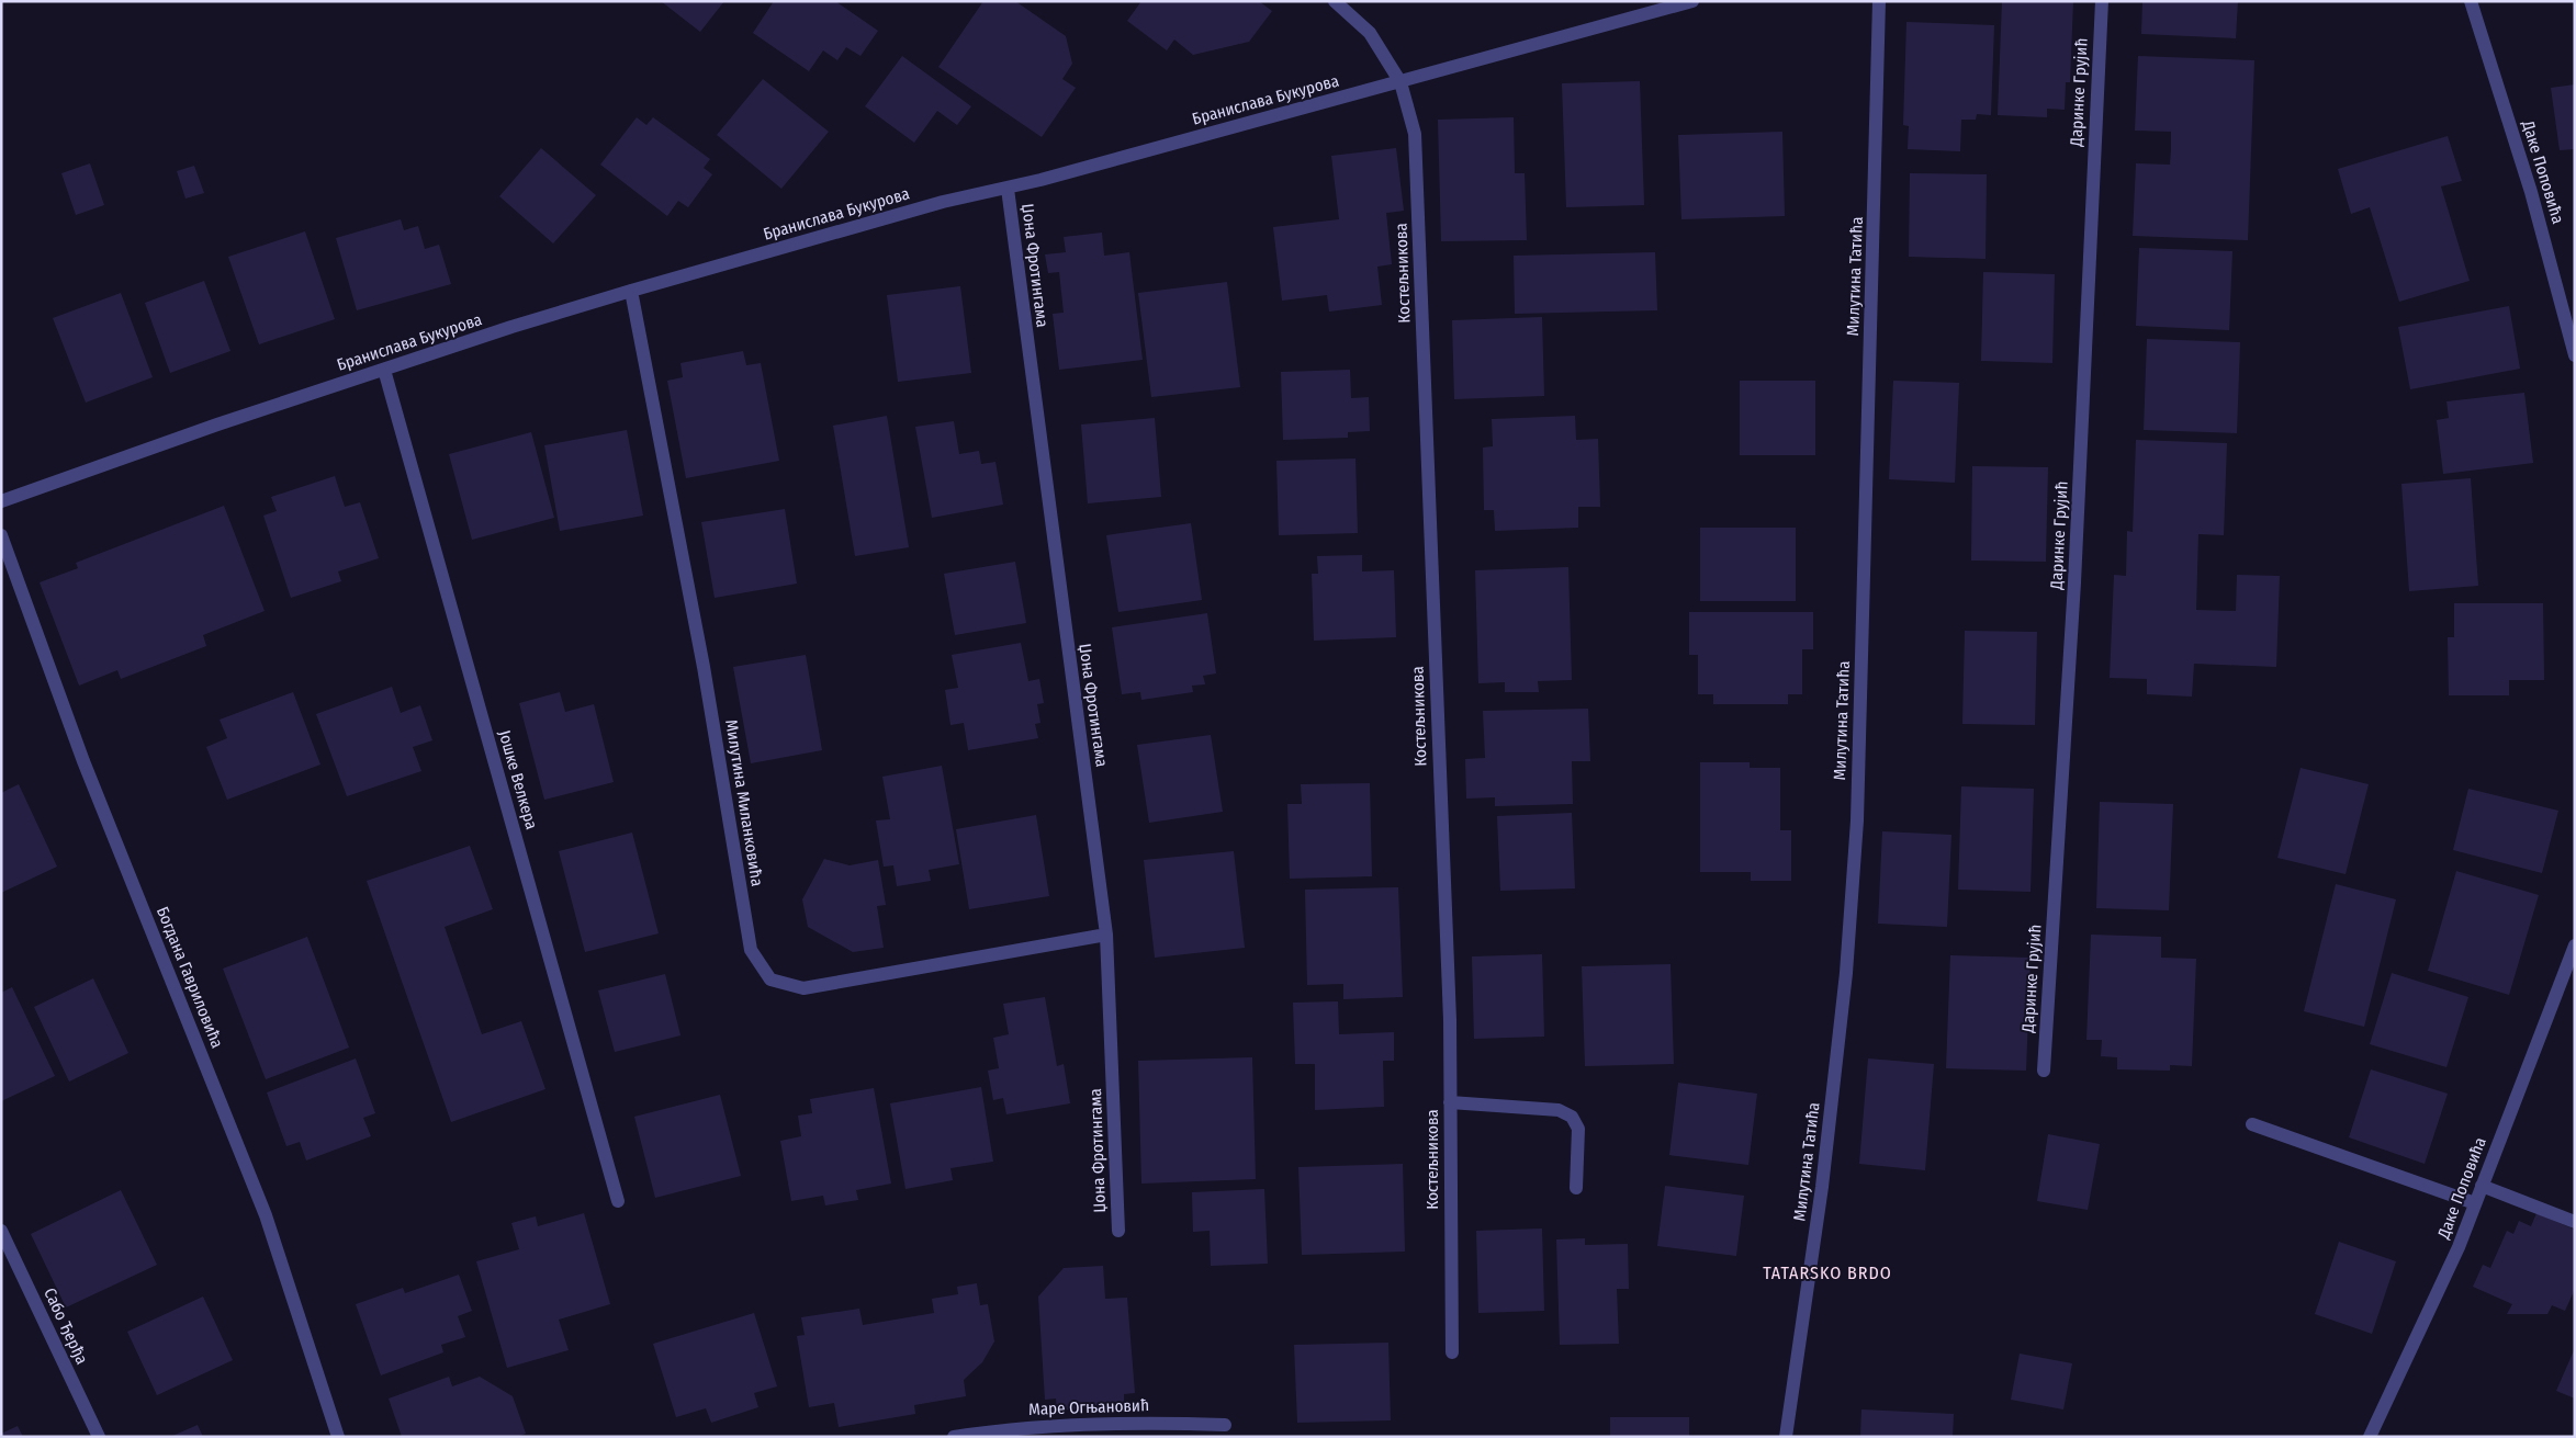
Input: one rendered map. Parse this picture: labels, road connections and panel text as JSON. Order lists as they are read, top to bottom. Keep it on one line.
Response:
{"streets":{"street":["Даринке Грујић","Бранислава Букурова","Даке Поповића","Џона Фротингама","Костељникова","Милутина Татића","Јошке Велкера","Милутина Миланковића","Богдана Гавриловића","Сабо Ђерђа","Маре Огњановић"]},"crossings":[["Бранислава Букурова","Џона Фротингама"],["Бранислава Букурова","Костељникова"],["Бранислава Букурова","Јошке Велкера"],["Бранислава Букурова","Милутина Миланковића"],["Џона Фротингама","Милутина Миланковића"]],"districts":["TATARSKO BRDO"]}
